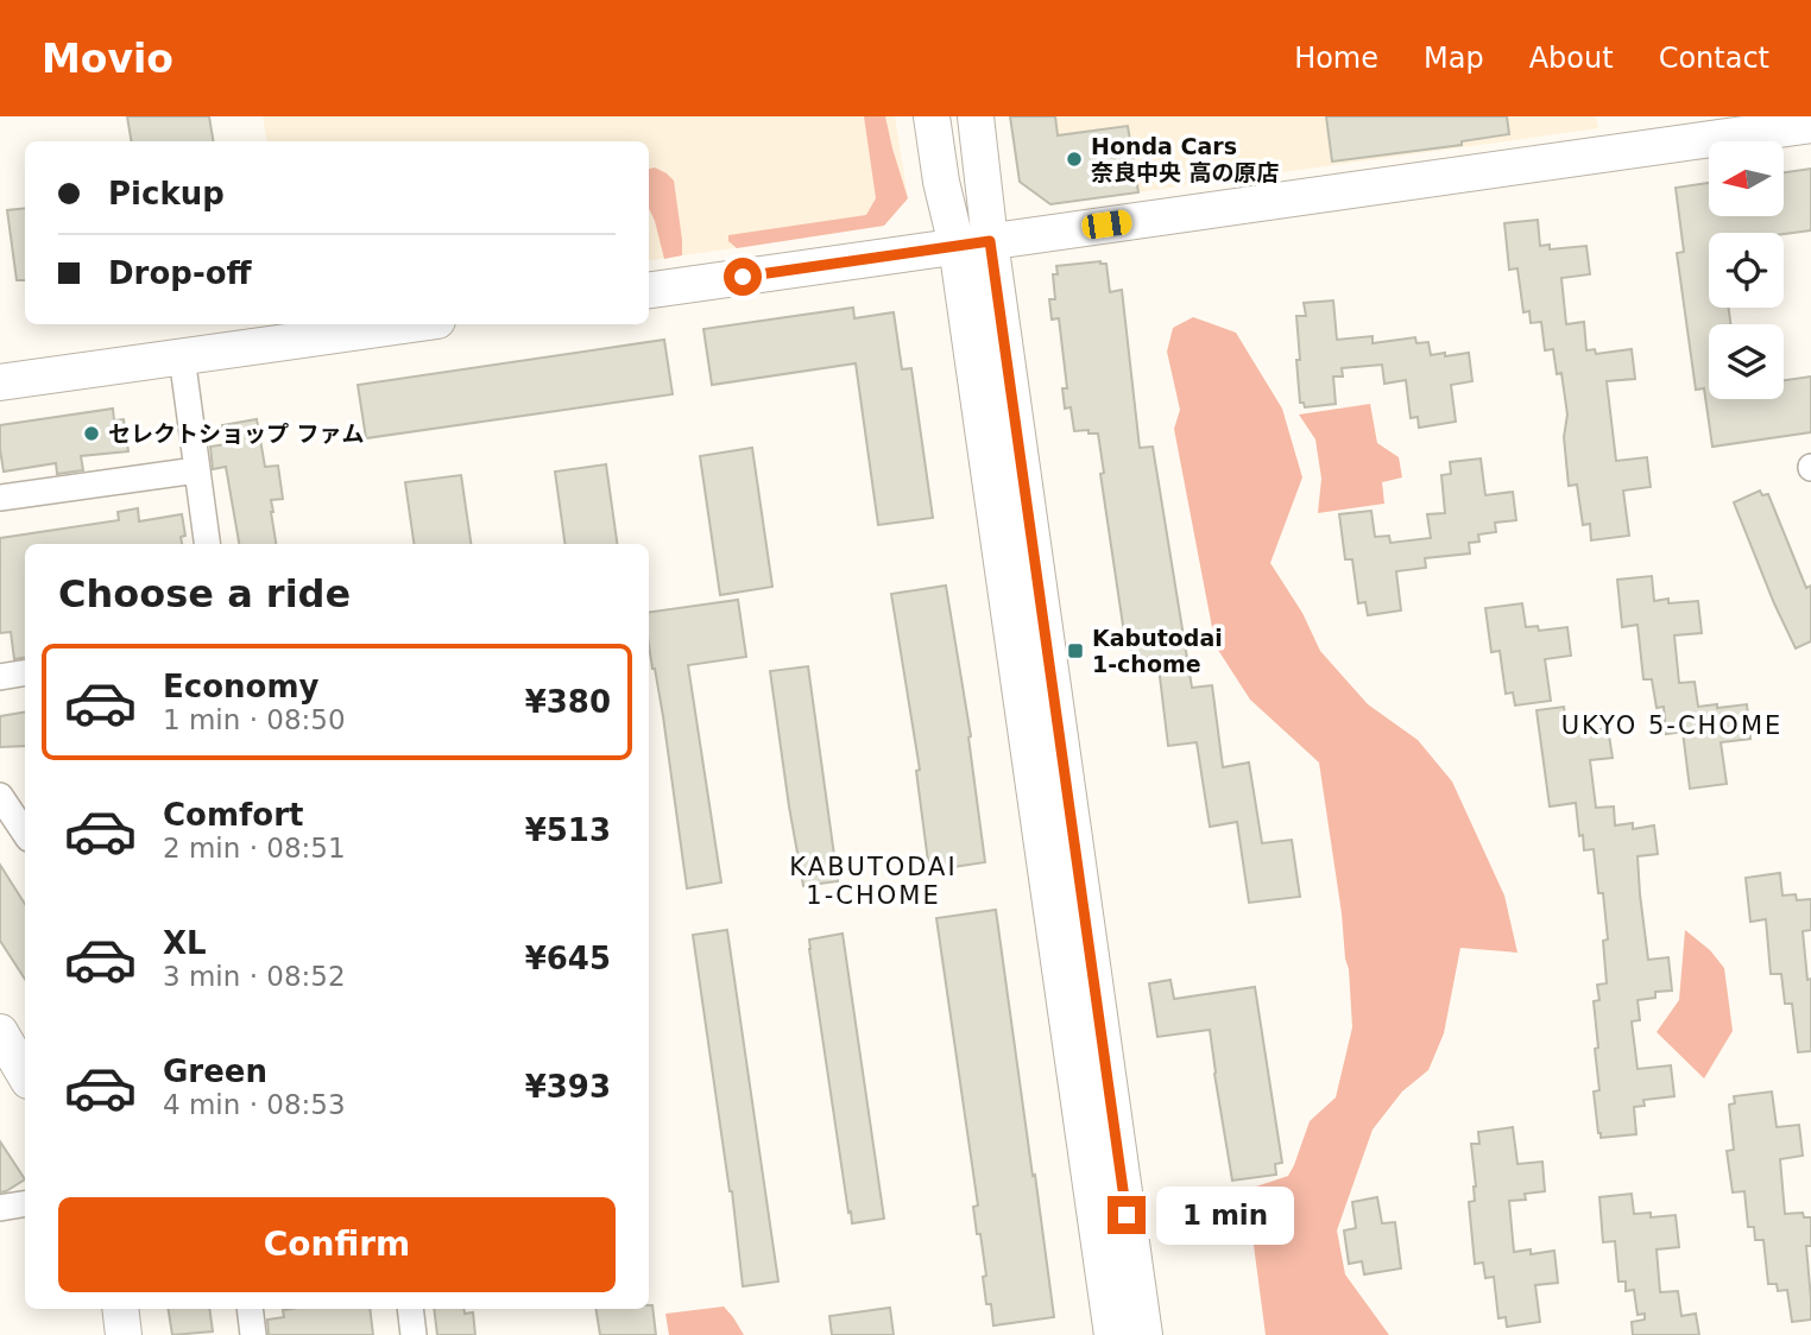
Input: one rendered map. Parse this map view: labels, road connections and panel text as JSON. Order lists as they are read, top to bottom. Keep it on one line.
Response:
{"districts":["UKYO 5-CHOME","KABUTODAI 1-CHOME"],"places":{"other":["Honda Cars 奈良中央 高の原店","セレクトショップ ファム"],"transit":["Kabutodai 1-chome"]},"north":"left","page":{"header":"Movio","nav":["Home","Map","About","Contact"],"banner":["Pickup","Drop-off"],"heading":"Choose a ride","list":[{"name":"Economy","note":"1 min · 08:50","value":"¥380"},{"name":"Comfort","note":"2 min · 08:51","value":"¥513"},{"name":"XL","note":"3 min · 08:52","value":"¥645"},{"name":"Green","note":"4 min · 08:53","value":"¥393"}],"buttons":"Confirm","bubble":"1 min"}}
